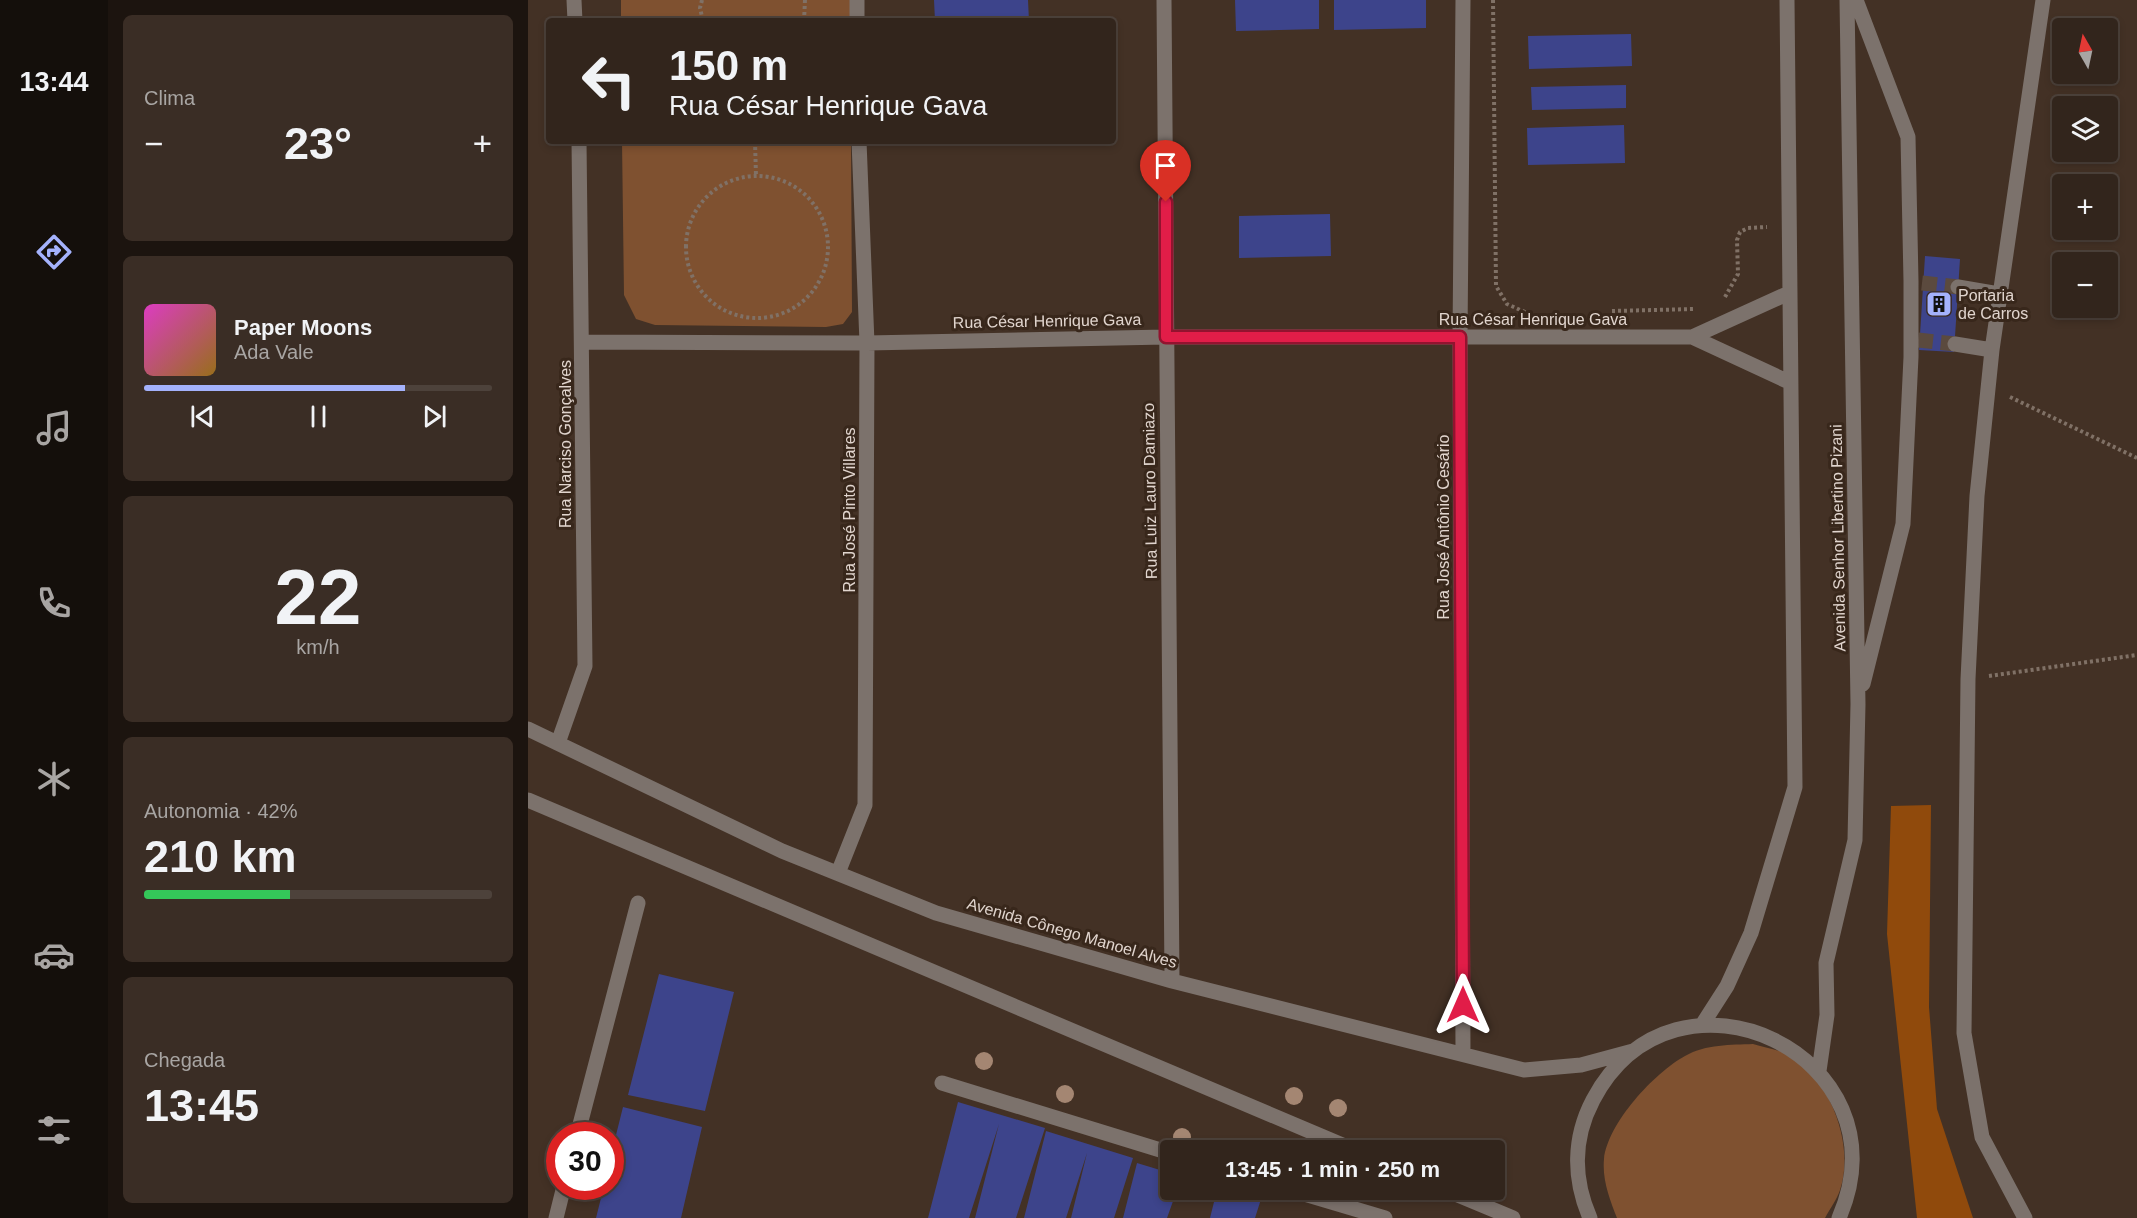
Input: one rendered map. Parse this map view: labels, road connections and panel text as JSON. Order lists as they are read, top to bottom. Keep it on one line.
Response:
{"streets":{"street":["Rua César Henrique Gava","Rua Narciso Gonçalves","Rua Luiz Lauro Damiazo","Rua José Pinto Villares","Rua José Antônio Cesário","Avenida Senhor Libertino Pizani","Avenida Cônego Manoel Alves"]},"crossings":[["Rua César Henrique Gava","Rua Narciso Gonçalves"],["Rua César Henrique Gava","Rua Luiz Lauro Damiazo"],["Rua César Henrique Gava","Rua José Pinto Villares"],["Rua César Henrique Gava","Rua José Antônio Cesário"],["Rua Narciso Gonçalves","Avenida Cônego Manoel Alves"],["Rua Luiz Lauro Damiazo","Avenida Cônego Manoel Alves"],["Rua José Pinto Villares","Avenida Cônego Manoel Alves"],["Rua José Antônio Cesário","Avenida Cônego Manoel Alves"]],"places":{"building":["Portaria de Carros"]},"north":"top","page":{"tabs":"13:44","tile":["Clima",["22","km/h"],["Autonomia · 42%","210 km"],["Chegada","13:45"]],"map_buttons":["+","−"],"turn":["150 m","Rua César Henrique Gava"],"heat":["−","23°","+"],"song":["Paper Moons","Ada Vale"],"limit":"30","trip":"13:45 · 1 min · 250 m"}}
